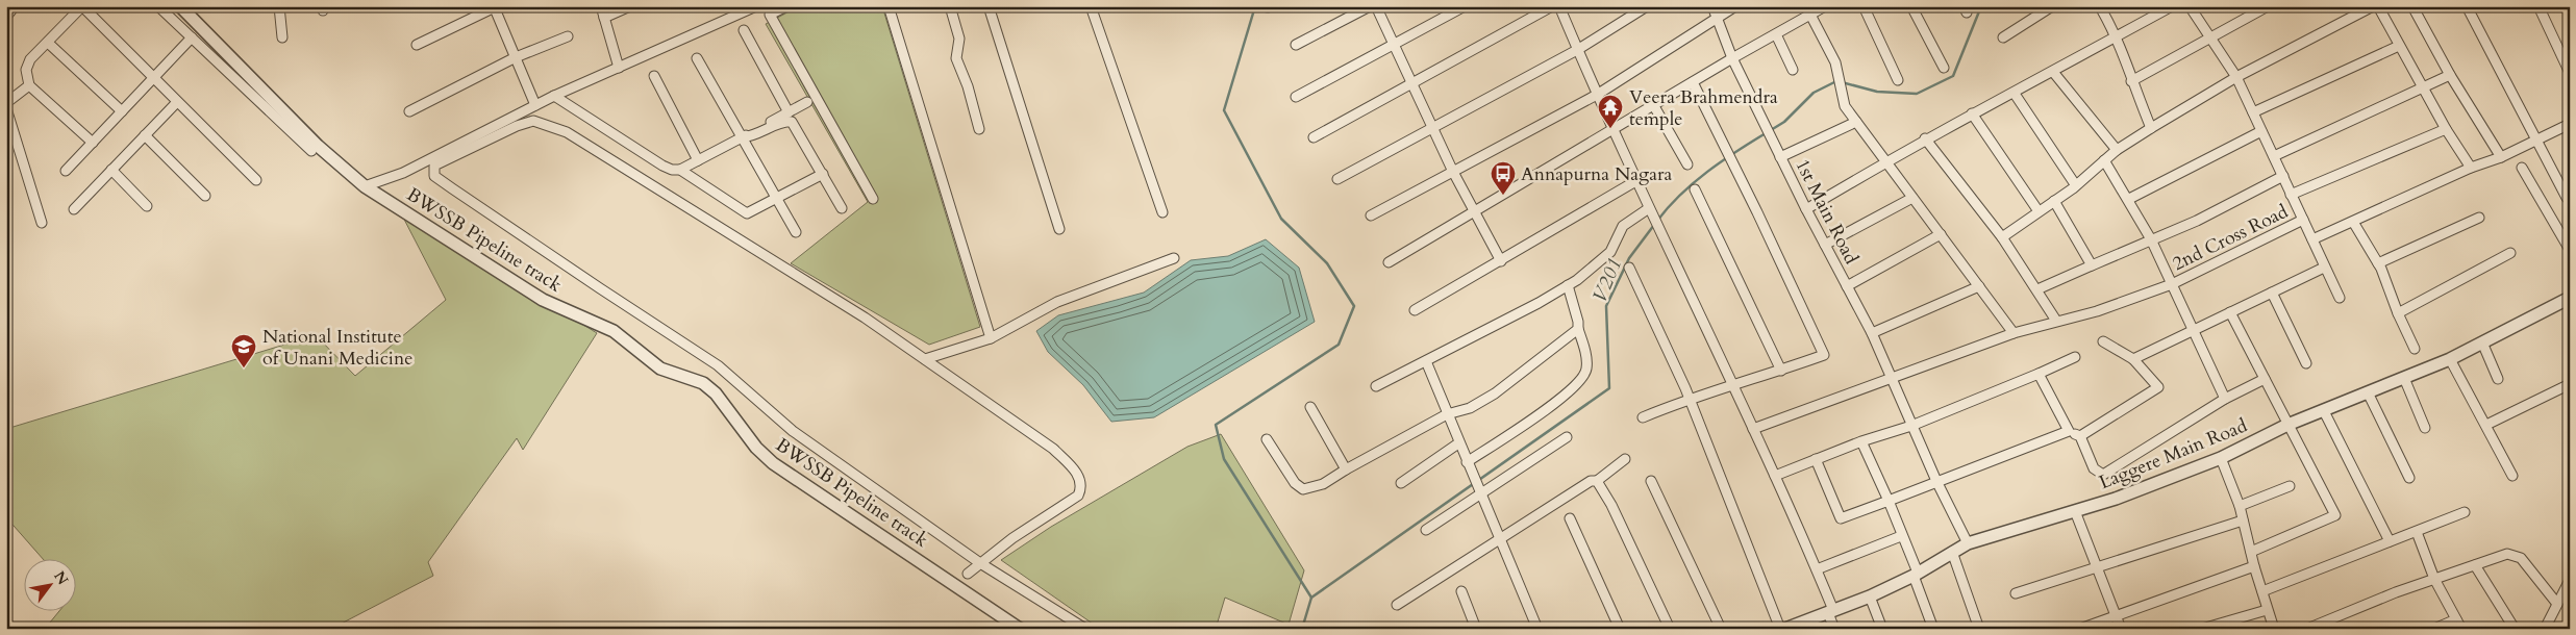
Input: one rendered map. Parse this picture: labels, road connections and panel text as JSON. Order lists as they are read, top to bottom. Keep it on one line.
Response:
{"streets":{"street":["1st Main Road","2nd Cross Road","BWSSB Pipeline track","Laggere Main Road"]},"crossings":[["1st Main Road","2nd Cross Road"],["1st Main Road","Laggere Main Road"]],"water":["V201"],"places":{"temple":["Veera Brahmendra temple"],"bus stop":["Annapurna Nagara"],"school or university":["National Institute of Unani Medicine"]},"north":"top right"}
